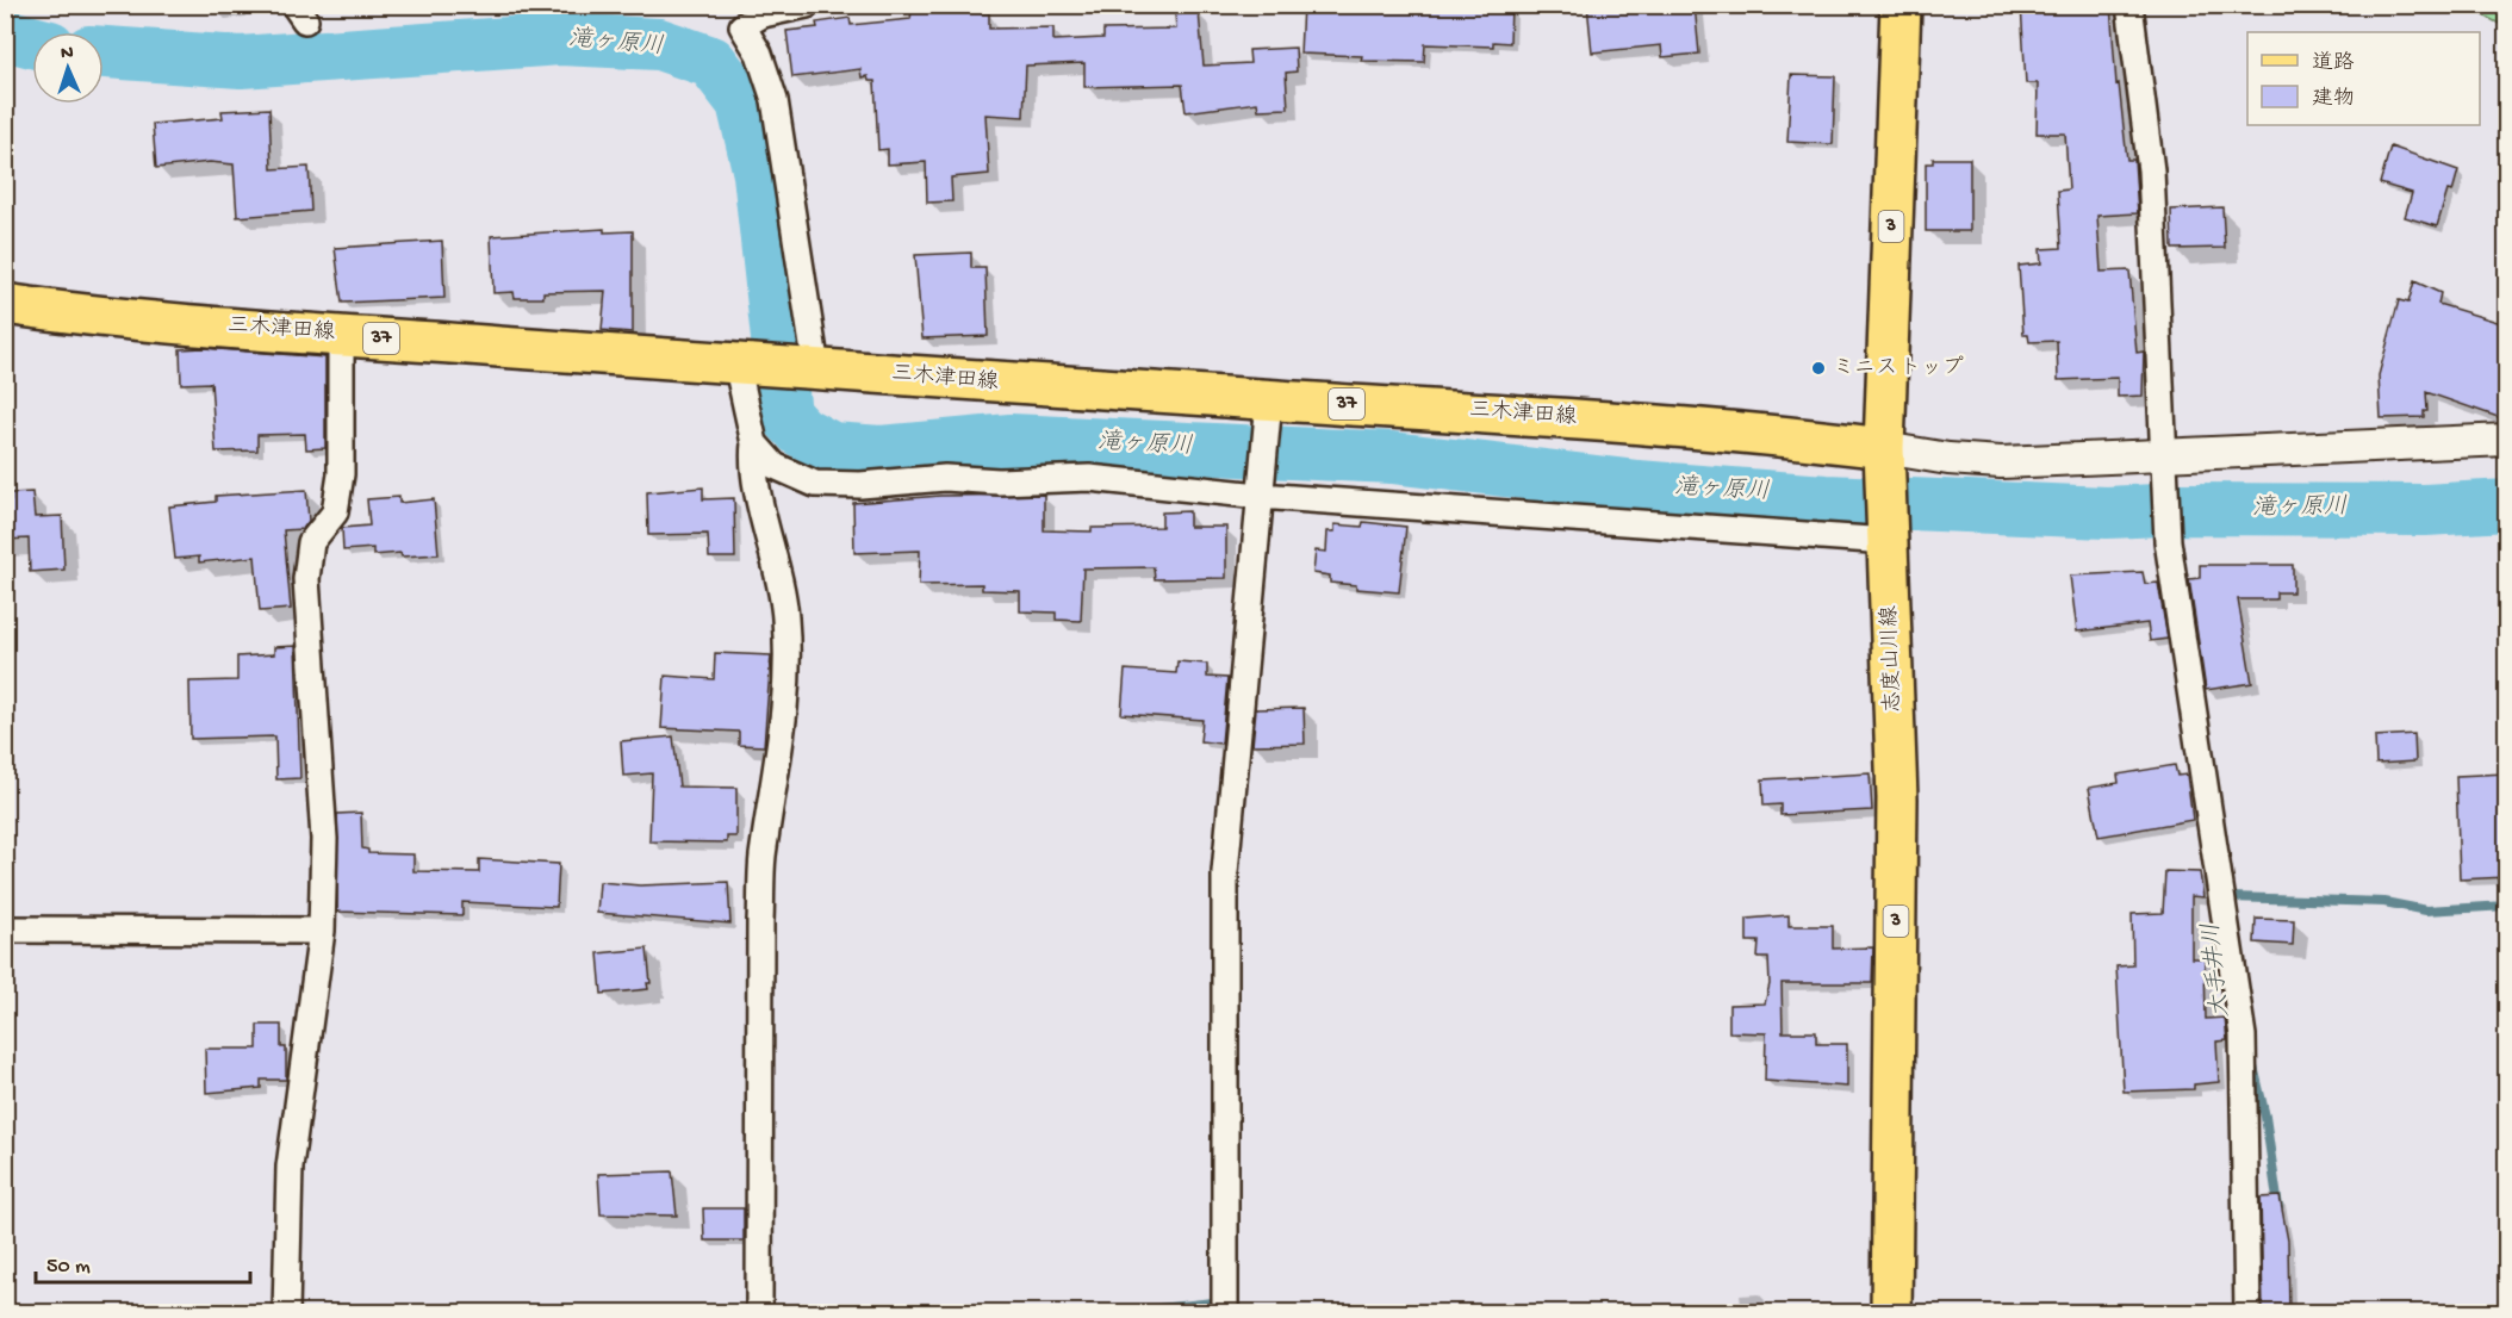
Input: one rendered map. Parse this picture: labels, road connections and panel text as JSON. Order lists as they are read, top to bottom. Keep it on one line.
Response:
{"streets":{"main road":["3","三木津田線","37","志度山川線"]},"crossings":[["三木津田線","志度山川線"]],"water":["滝ヶ原川","大手井川"],"places":["ミニストップ"],"legend":["道路","建物"],"scale_bar":"50 m","north":"top"}
